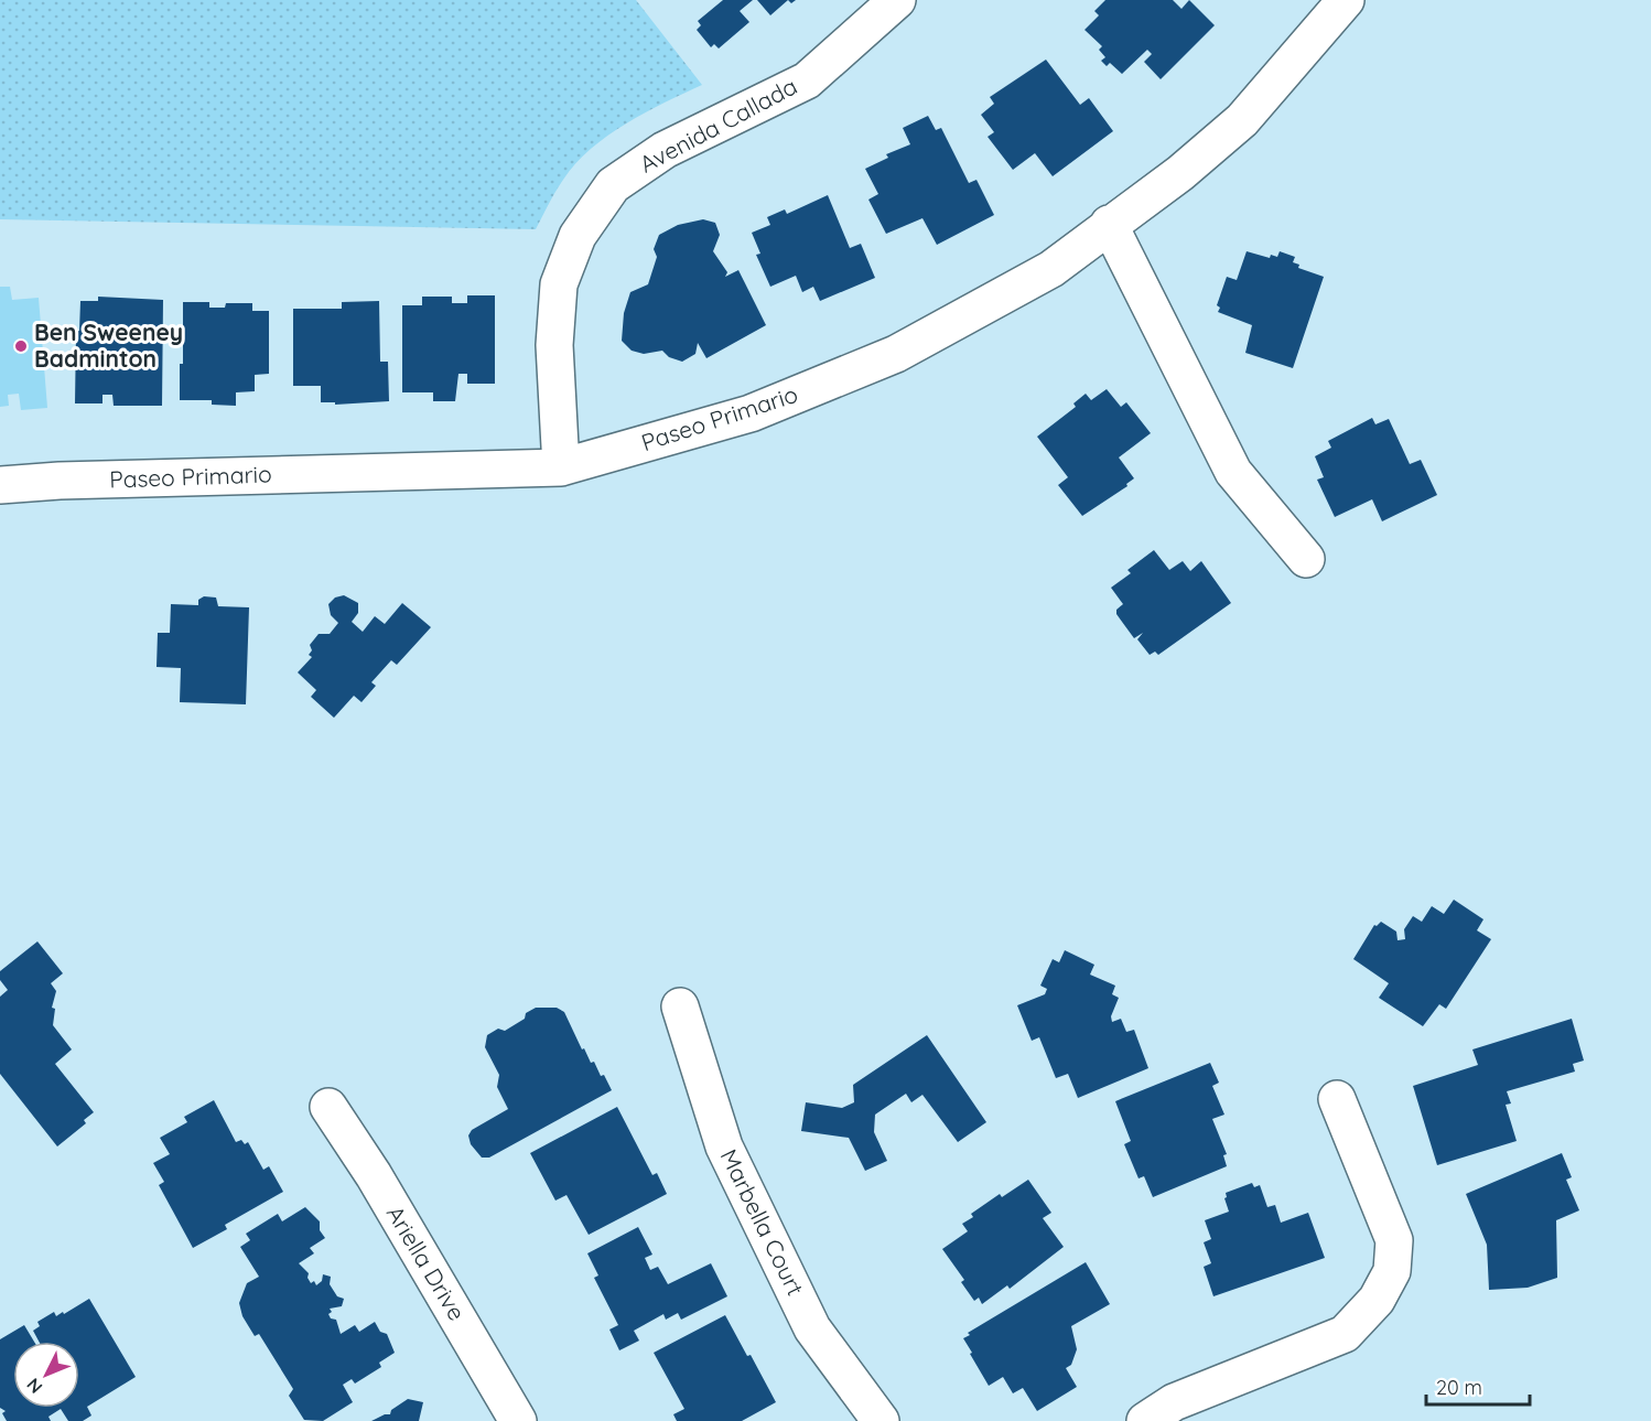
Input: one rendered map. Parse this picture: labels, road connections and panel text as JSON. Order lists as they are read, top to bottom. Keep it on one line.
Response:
{"streets":{"street":["Avenida Callada","Paseo Primario","Marbella Court","Ariella Drive"]},"crossings":[["Avenida Callada","Paseo Primario"]],"places":["Ben Sweeney Badminton"],"scale_bar":"20 m","north":"bottom left"}
